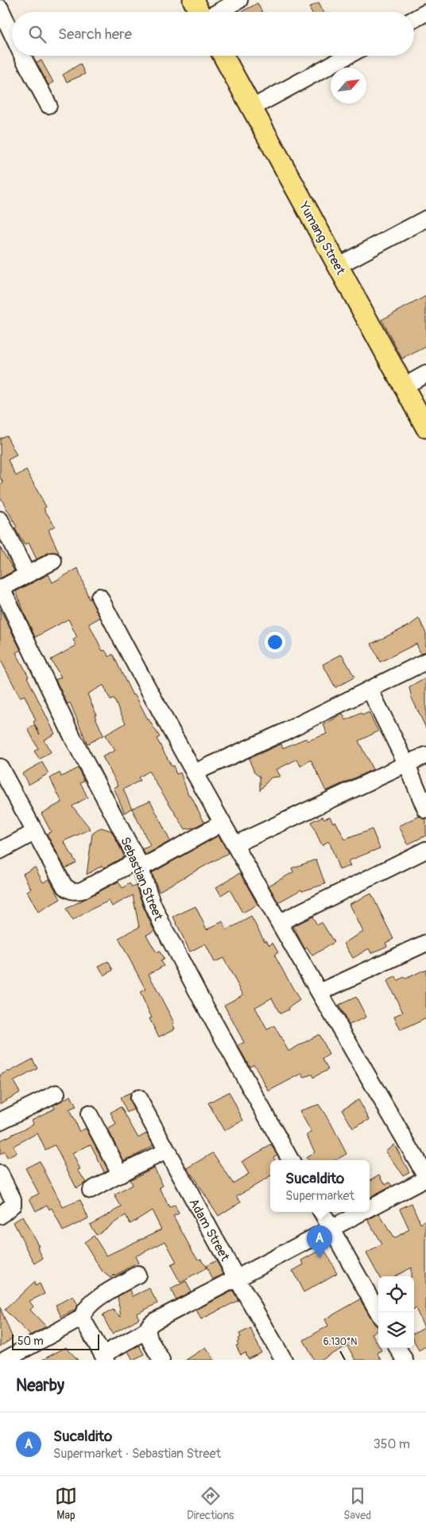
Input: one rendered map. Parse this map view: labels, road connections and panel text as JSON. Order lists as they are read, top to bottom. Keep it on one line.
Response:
{"streets":{"main road":["Yumang Street"],"street":["Sebastian Street","Adam Street"]},"scale_bar":"50 m","north":"top right","page":{"search":"Search here","popup":["Sucaldito","Supermarket"],"pins":"A","scale":"50 m","heading":"Nearby","list":[{"mark":"A","name":"Sucaldito","note":"Supermarket · Sebastian Street","value":"350 m"}],"nav":["Map","Directions","Saved"]},"coordinates":["6.130°N"]}
